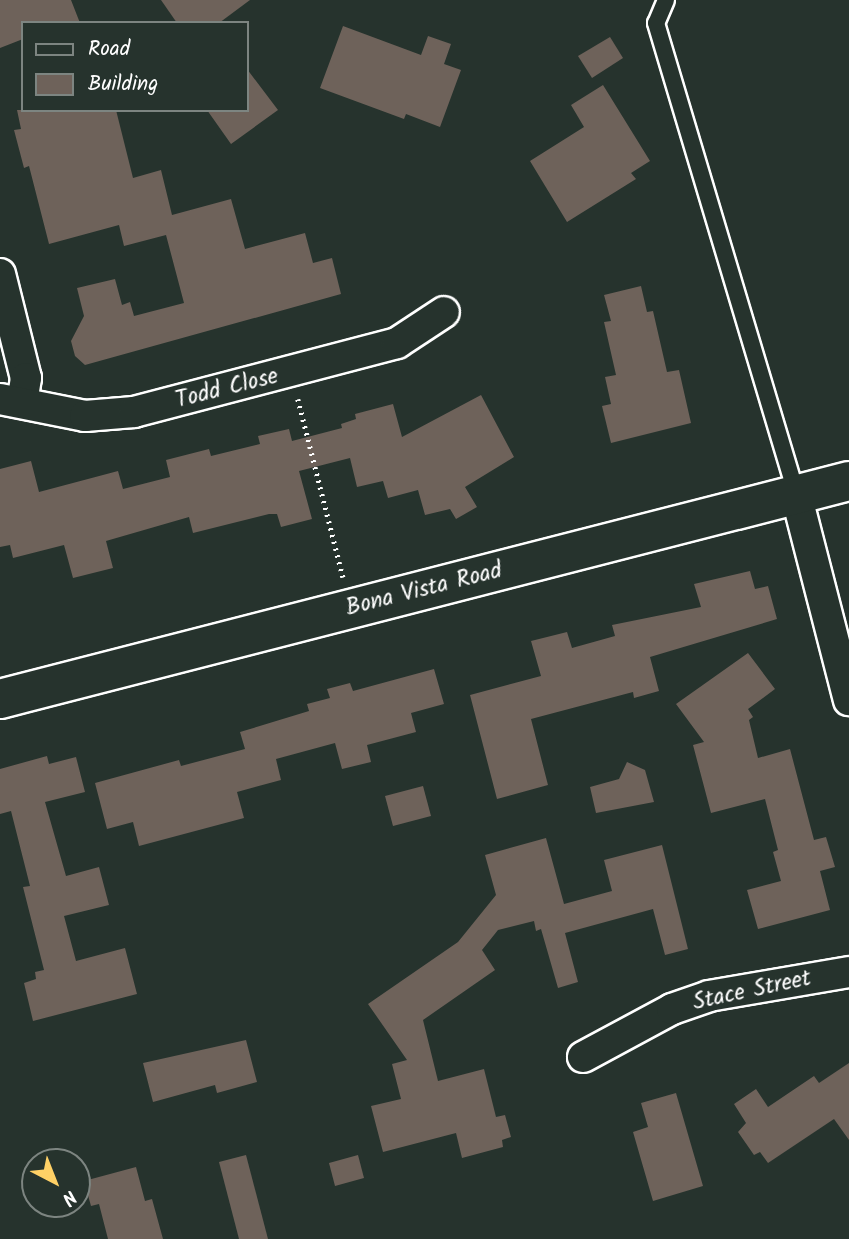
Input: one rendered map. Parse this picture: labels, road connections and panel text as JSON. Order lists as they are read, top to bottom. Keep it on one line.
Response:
{"streets":{"street":["Todd Close","Bona Vista Road","Stace Street"]},"legend":["Road","Building"],"north":"bottom right"}
